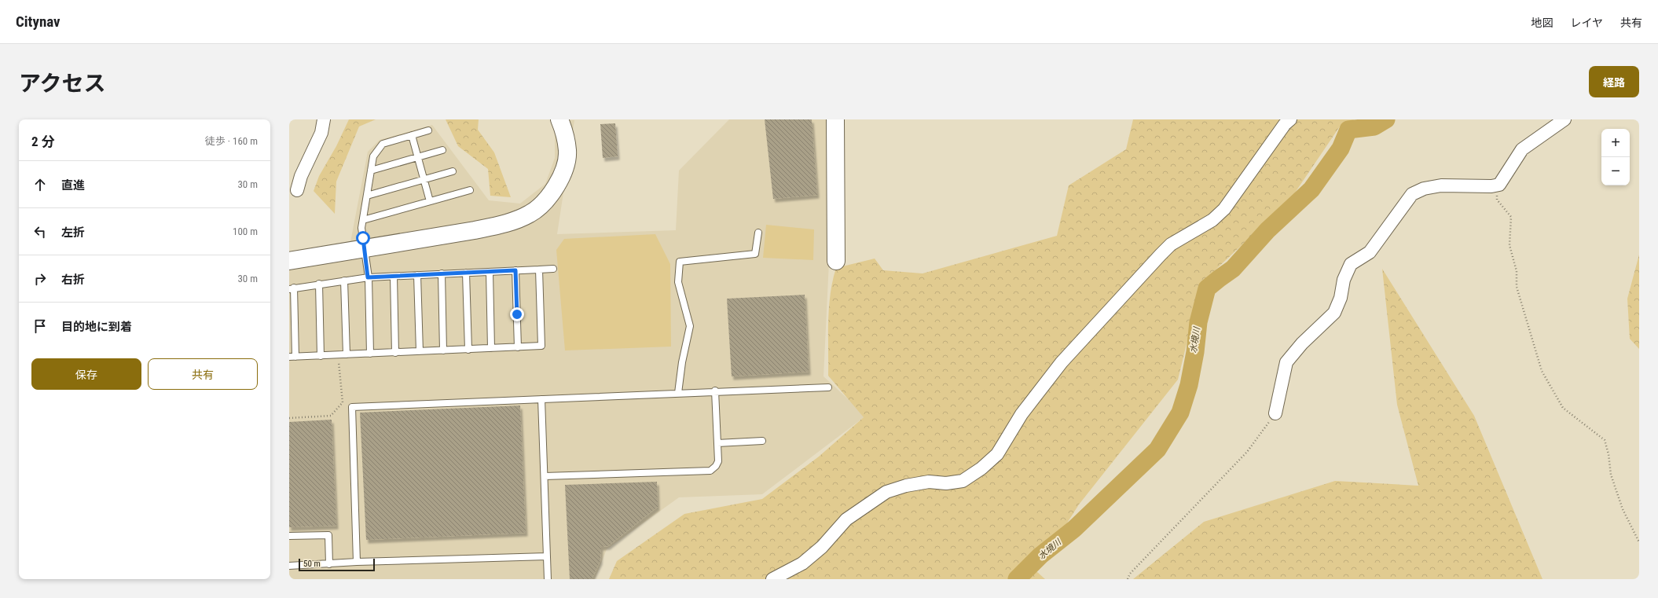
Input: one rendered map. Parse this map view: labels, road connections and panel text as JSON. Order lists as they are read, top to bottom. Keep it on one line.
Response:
{"water":["水境川"],"scale_bar":"50 m","page":{"header":"Citynav","nav":["地図","レイヤ","共有"],"title":"アクセス","buttons":["経路",["保存","共有"]],"heading":["2 分","徒歩 · 160 m"],"map_buttons":["+","−"],"list":[["直進","30 m"],["左折","100 m"],["右折","30 m"],"目的地に到着"],"scale":"50 m"}}
